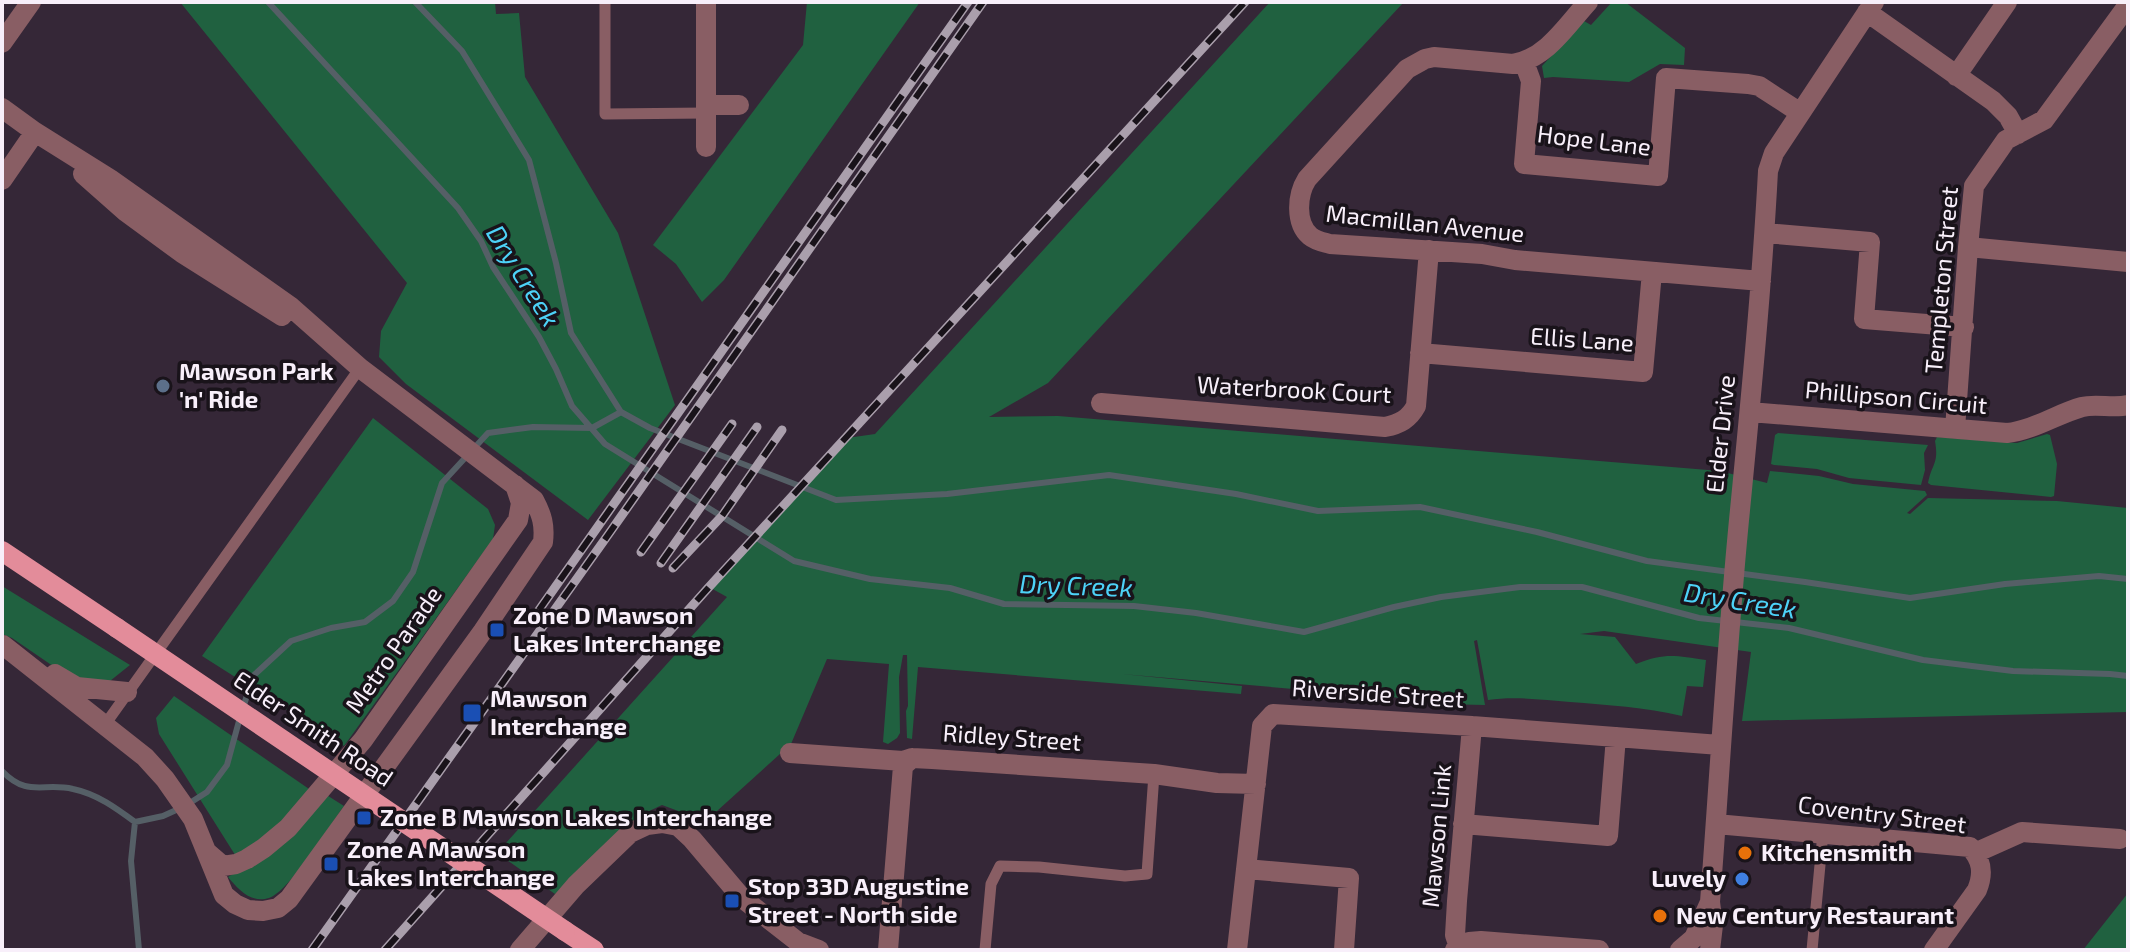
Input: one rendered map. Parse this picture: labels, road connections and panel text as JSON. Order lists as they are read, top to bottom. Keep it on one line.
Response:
{"streets":{"main road":["Elder Smith Road"],"street":["Hope Lane","Macmillan Avenue","Templeton Street","Ellis Lane","Waterbrook Court","Phillipson Circuit","Elder Drive","Metro Parade","Riverside Street","Ridley Street","Coventry Street","Mawson Link"]},"crossings":[["Hope Lane","Macmillan Avenue"],["Hope Lane","Elder Drive"],["Macmillan Avenue","Ellis Lane"],["Macmillan Avenue","Waterbrook Court"],["Macmillan Avenue","Elder Drive"],["Templeton Street","Phillipson Circuit"],["Ellis Lane","Waterbrook Court"],["Phillipson Circuit","Elder Drive"],["Elder Drive","Riverside Street"],["Elder Drive","Coventry Street"],["Riverside Street","Ridley Street"],["Riverside Street","Mawson Link"]],"water":["Dry Creek"],"places":{"other":["Mawson Park 'n' Ride","Kitchensmith","Luvely","New Century Restaurant"],"transit":["Zone D Mawson Lakes Interchange","Mawson Interchange","Zone B Mawson Lakes Interchange","Zone A Mawson Lakes Interchange","Stop 33D Augustine Street - North side"]}}
